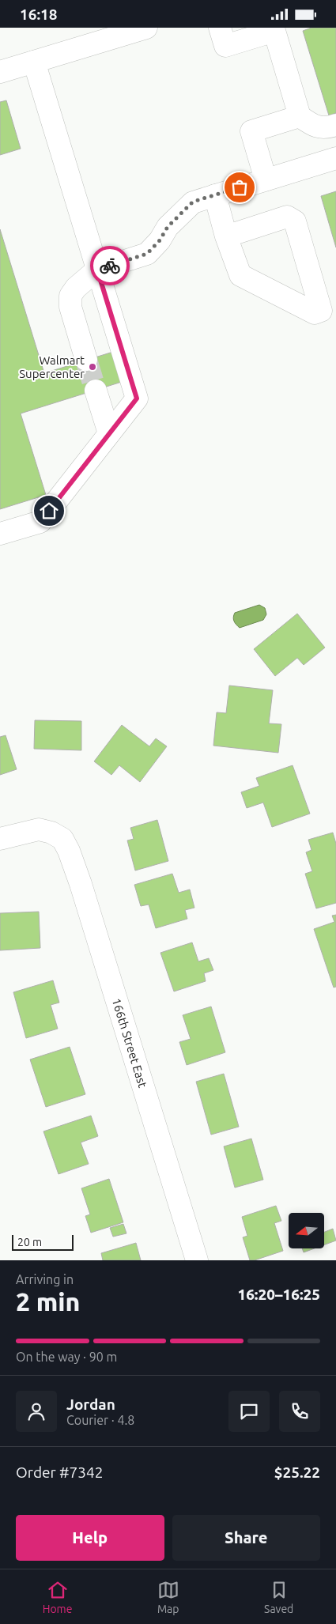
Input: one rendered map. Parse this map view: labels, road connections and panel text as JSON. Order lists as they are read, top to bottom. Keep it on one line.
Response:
{"streets":{"street":["166th Street East"]},"places":["Walmart Supercenter"],"scale_bar":"20 m","north":"left","page":{"status":"16:18","scale":"20 m","heading":["2 min","Arriving in","16:20–16:25"],"panel":["Jordan","Courier · 4.8","Order #7342","$25.22"],"bar":"On the way · 90 m","buttons":["Help","Share"],"tabs":["Home","Map","Saved"]}}
